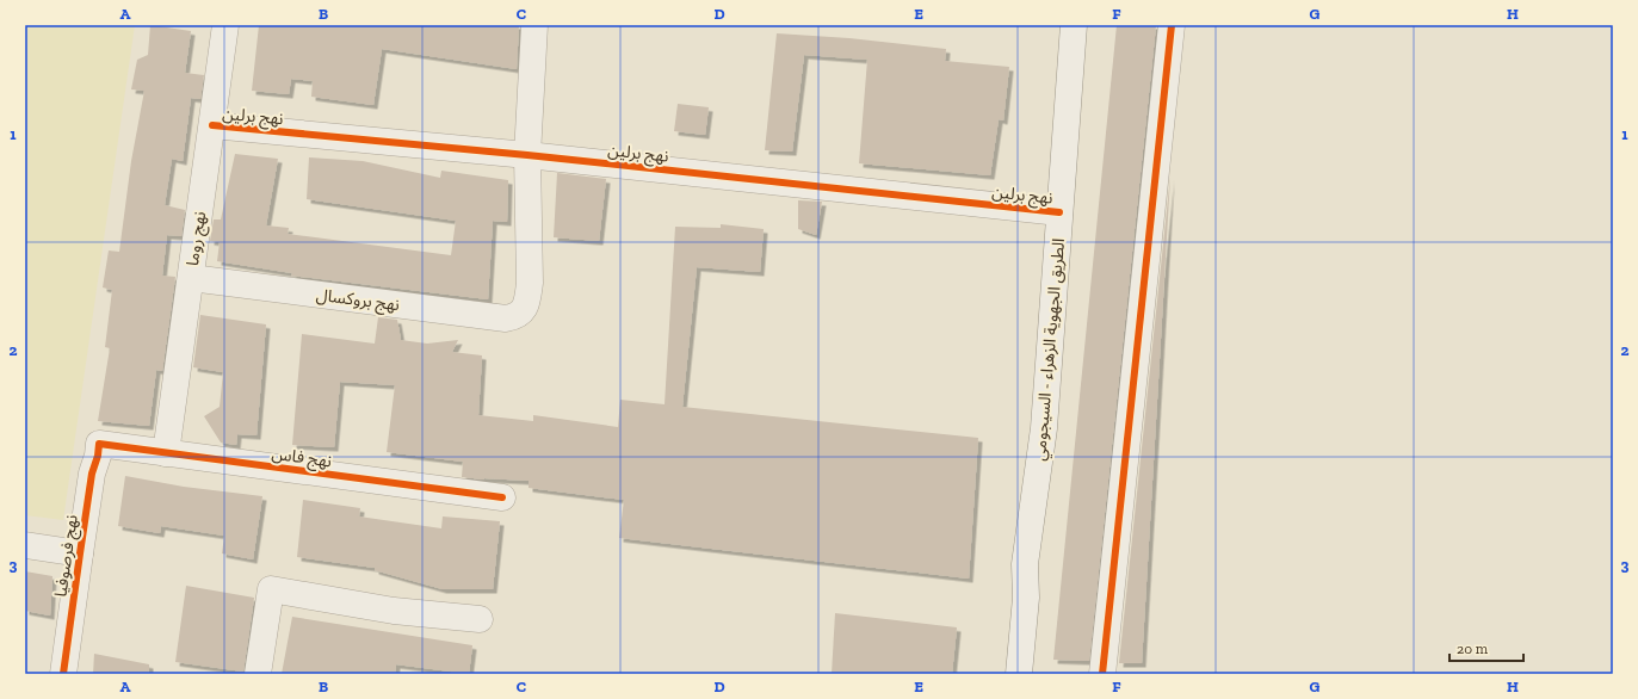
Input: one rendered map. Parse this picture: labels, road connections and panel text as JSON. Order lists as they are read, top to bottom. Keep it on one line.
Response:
{"streets":{"street":["نهج برلين","نهج روما","نهج بروكسال","الطريق الجهوية الزهراء - السيجومي","نهج فاس","نهج فرصوفيا"]},"crossings":[["نهج برلين","نهج روما"],["نهج برلين","نهج بروكسال"],["نهج برلين","الطريق الجهوية الزهراء - السيجومي"],["نهج روما","نهج بروكسال"],["نهج روما","نهج فاس"],["نهج فاس","نهج فرصوفيا"]],"scale_bar":"20 m","grid":{"columns":["A","B","C","D","E","F","G","H"],"rows":["1","2","3"]}}
